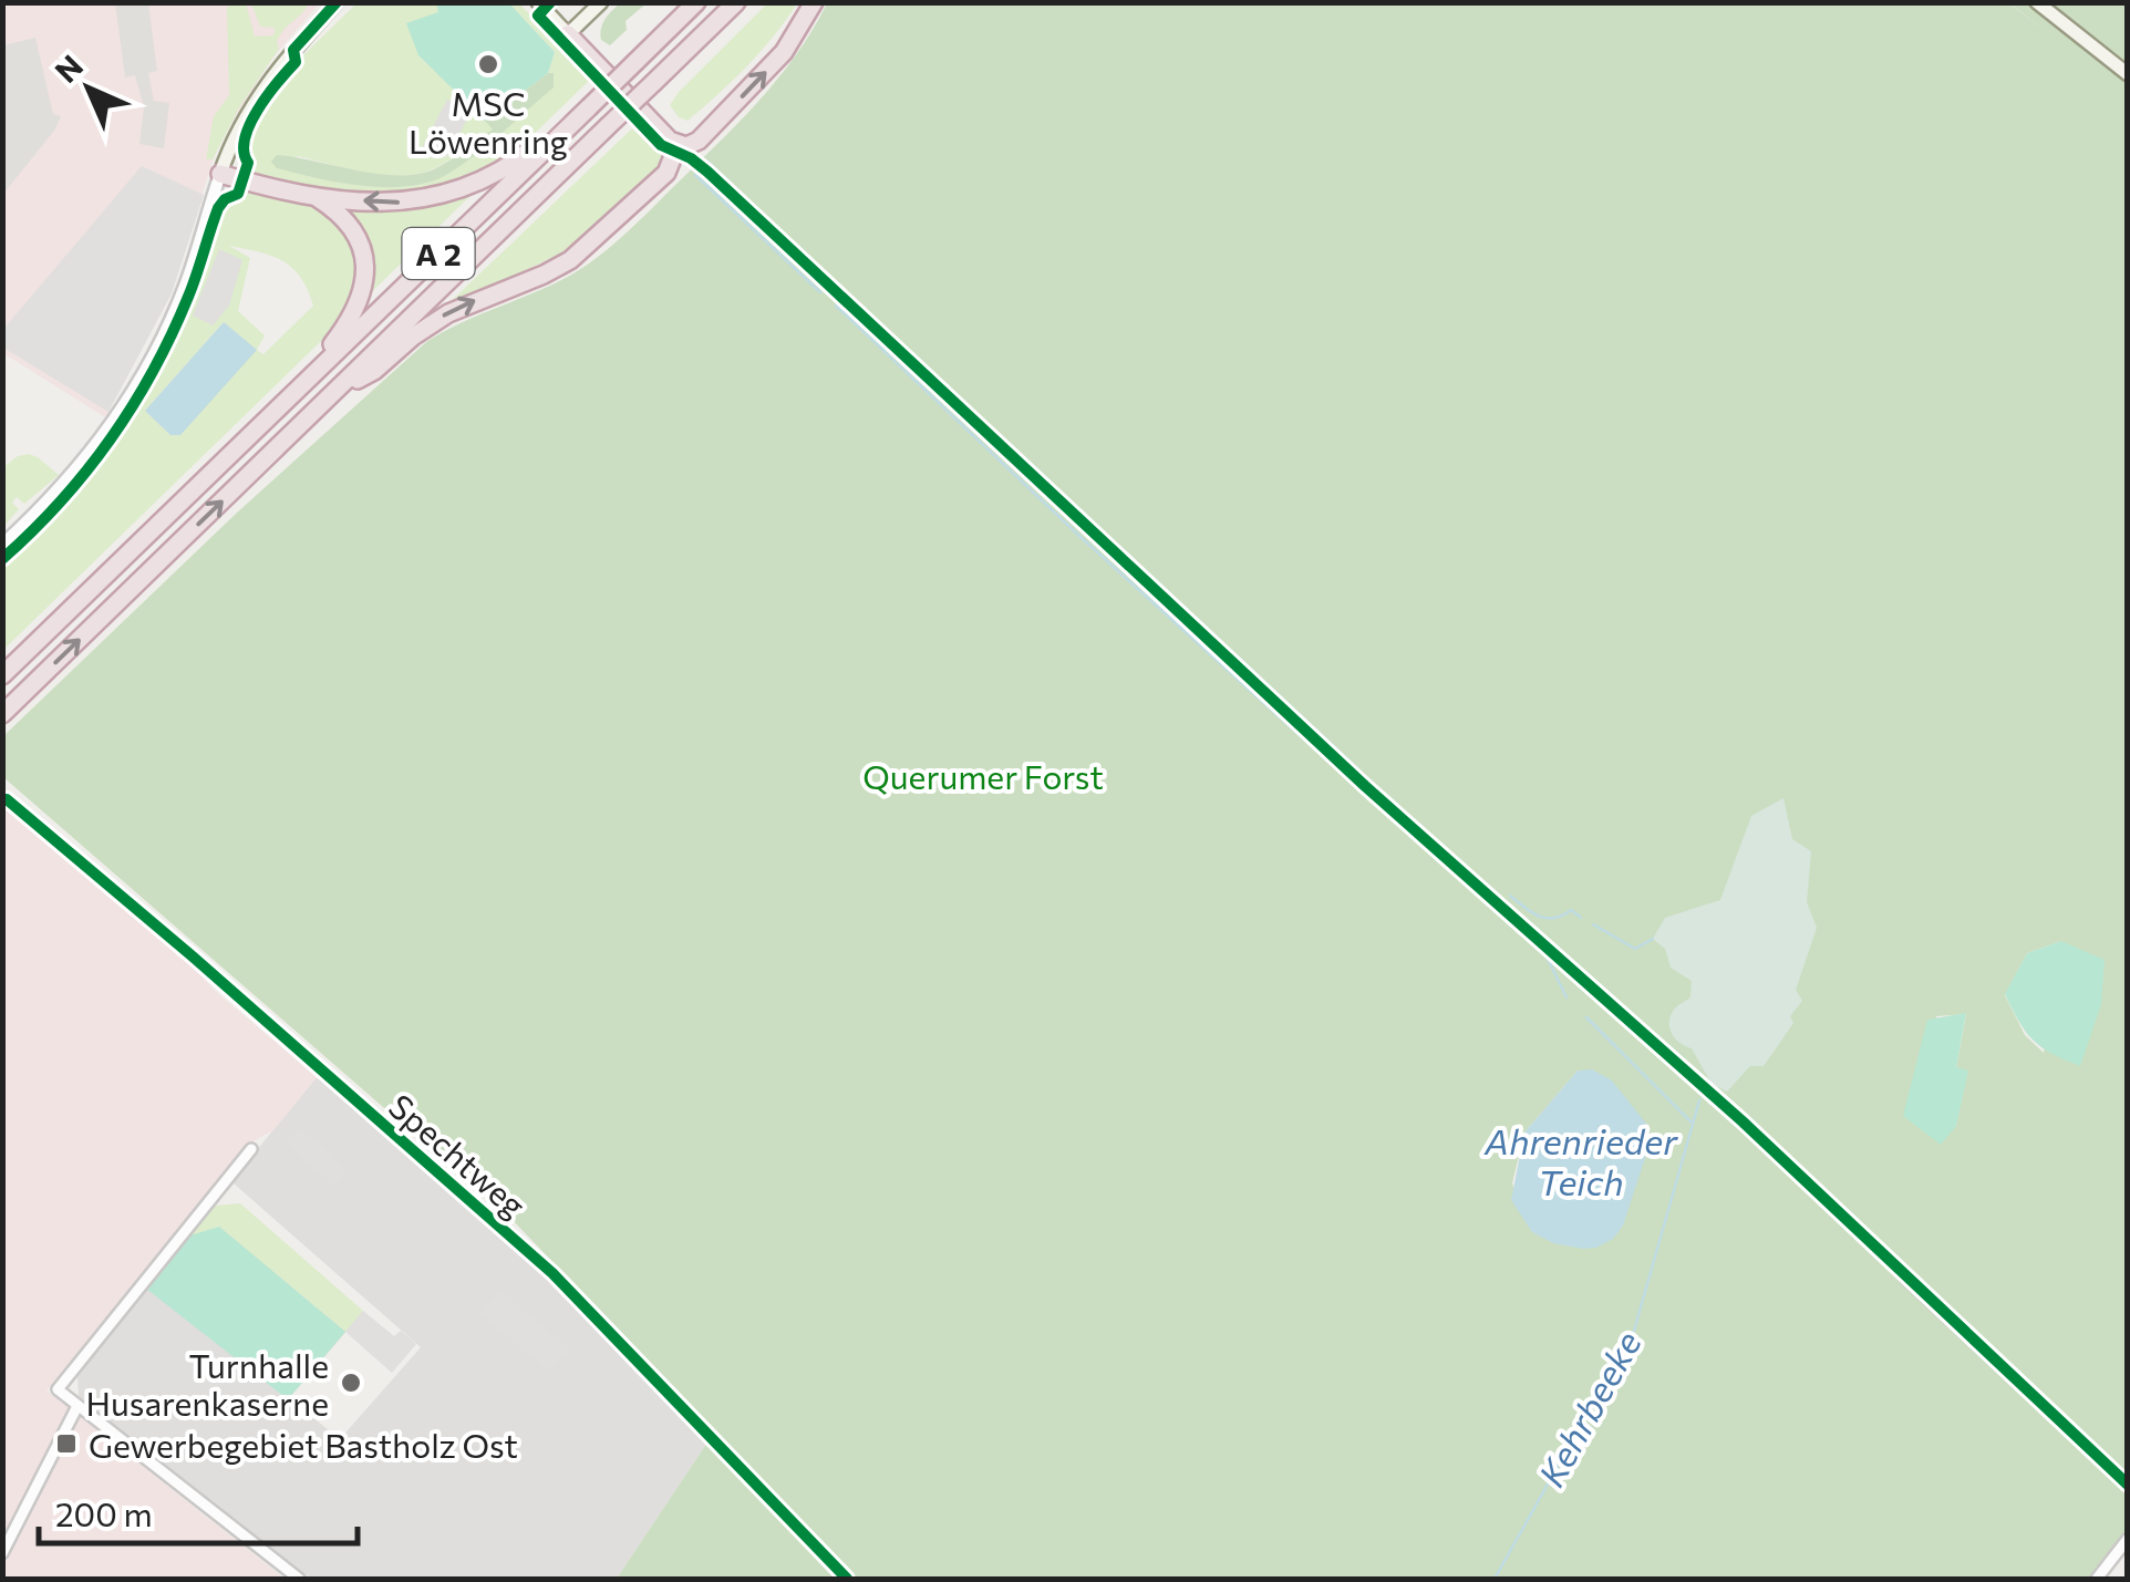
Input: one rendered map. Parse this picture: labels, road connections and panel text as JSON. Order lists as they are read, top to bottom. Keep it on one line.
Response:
{"streets":{"highway":["A 2"],"street":["Spechtweg"]},"water":["Ahrenrieder Teich","Kehrbeeke"],"parks":["Querumer Forst"],"places":{"other":["MSC Löwenring","Turnhalle Husarenkaserne"],"transit":["Gewerbegebiet Bastholz Ost"]},"scale_bar":"200 m","north":"top left"}
